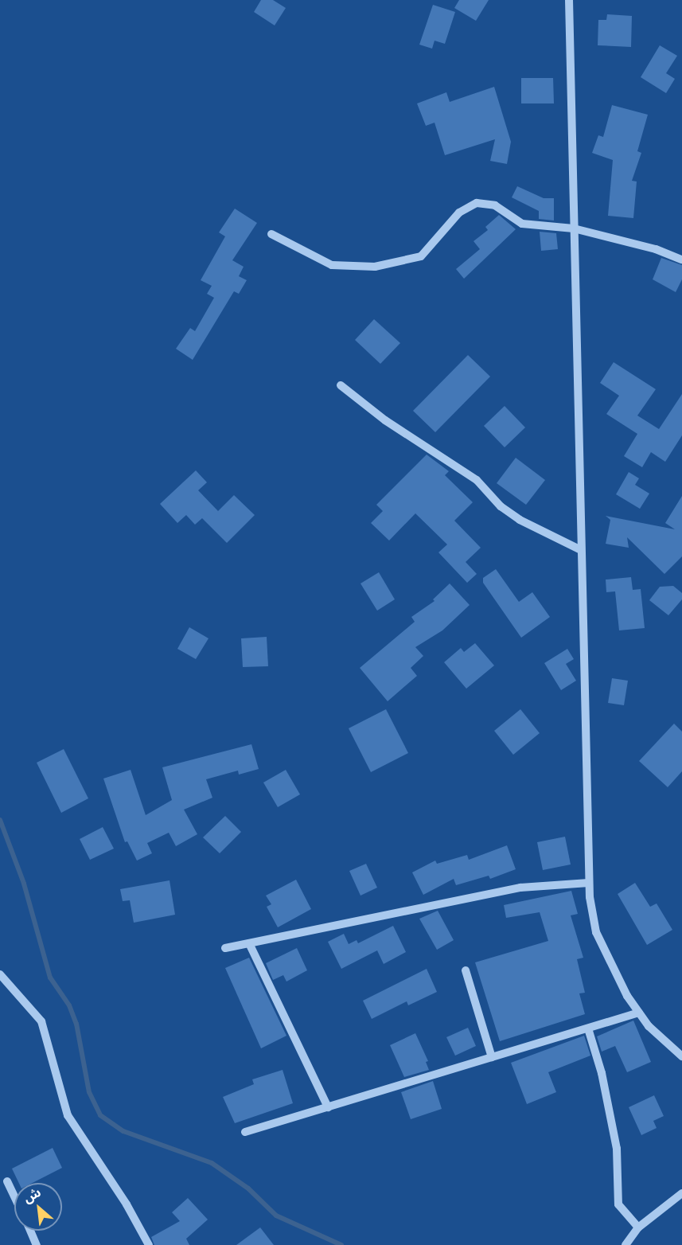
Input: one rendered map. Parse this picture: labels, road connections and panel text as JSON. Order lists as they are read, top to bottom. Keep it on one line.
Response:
{"north":"top left"}
